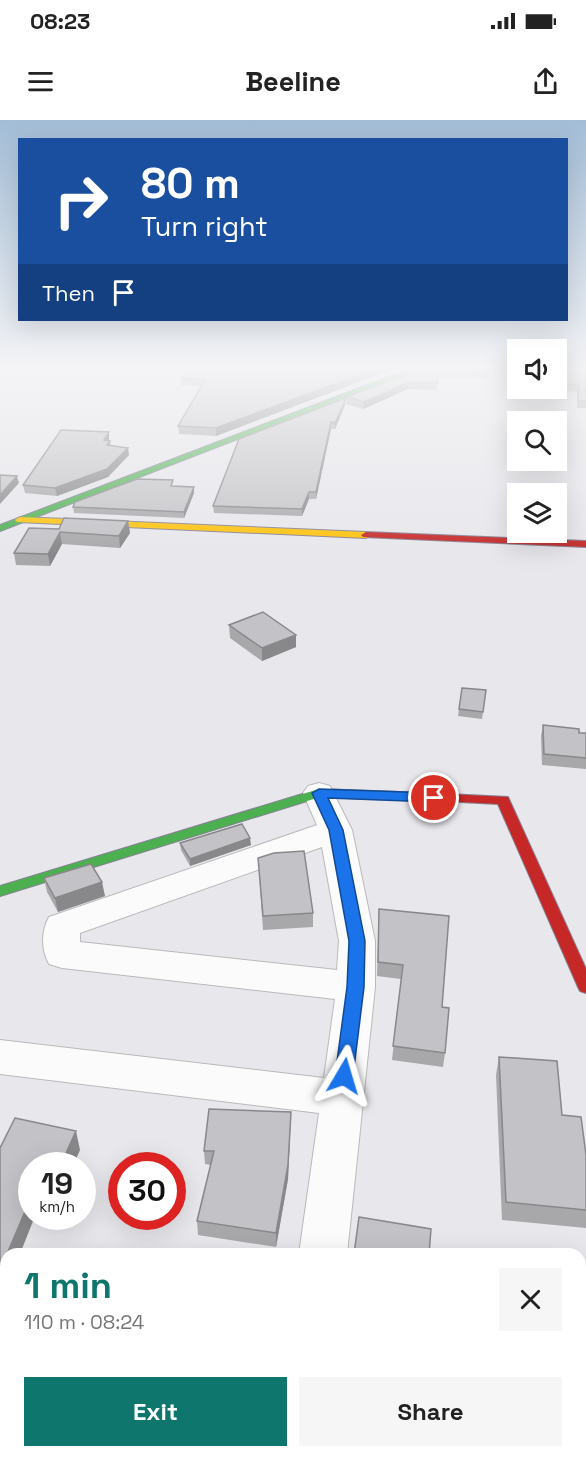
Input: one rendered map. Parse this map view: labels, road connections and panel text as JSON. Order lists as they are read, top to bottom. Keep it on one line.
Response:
{"page":{"status":"08:23","header":"Beeline","turn":["80 m","Turn right"],"then":"Then","speed":"19 km/h","limit":"30","heading":["1 min","110 m · 08:24"],"buttons":["Exit","Share"]}}
